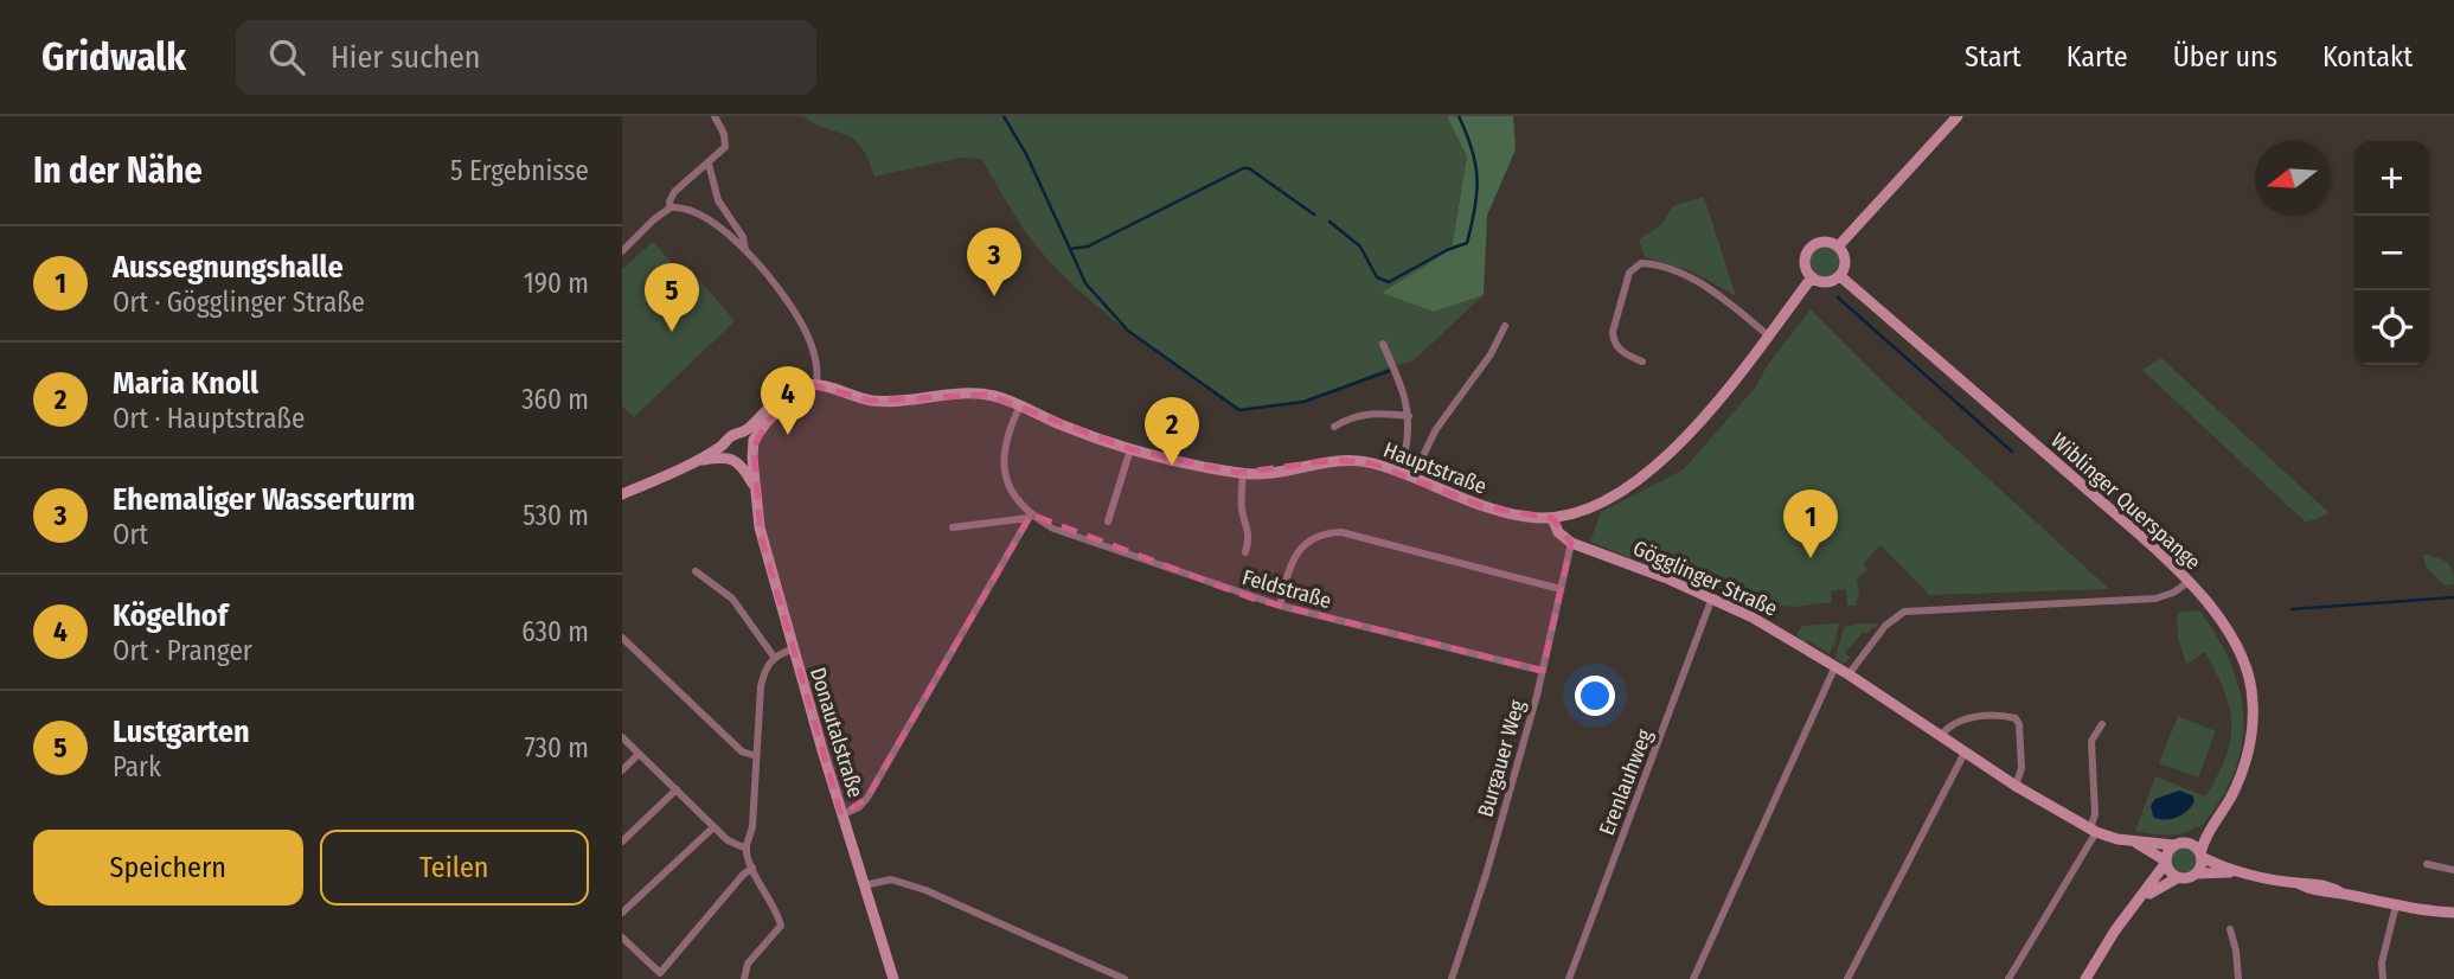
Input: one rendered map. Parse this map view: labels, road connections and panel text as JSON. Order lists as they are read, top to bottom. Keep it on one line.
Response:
{"streets":{"main road":["Hauptstraße","Wiblinger Querspange","Gögglinger Straße","Donautalstraße"],"street":["Feldstraße","Burgauer Weg","Erenlauhweg"]},"crossings":[["Hauptstraße","Feldstraße"],["Wiblinger Querspange","Gögglinger Straße"],["Gögglinger Straße","Burgauer Weg"],["Gögglinger Straße","Erenlauhweg"],["Feldstraße","Burgauer Weg"]],"north":"left","page":{"header":"Gridwalk","search":"Hier suchen","nav":["Start","Karte","Über uns","Kontakt"],"heading":["In der Nähe","5 Ergebnisse"],"map_buttons":["+","−"],"list":[{"mark":"1","name":"Aussegnungshalle","note":"Ort · Gögglinger Straße","value":"190 m"},{"mark":"2","name":"Maria Knoll","note":"Ort · Hauptstraße","value":"360 m"},{"mark":"3","name":"Ehemaliger Wasserturm","note":"Ort","value":"530 m"},{"mark":"4","name":"Kögelhof","note":"Ort · Pranger","value":"630 m"},{"mark":"5","name":"Lustgarten","note":"Park","value":"730 m"}],"pins":["3","5","4","2","1"],"buttons":["Speichern","Teilen"]}}
